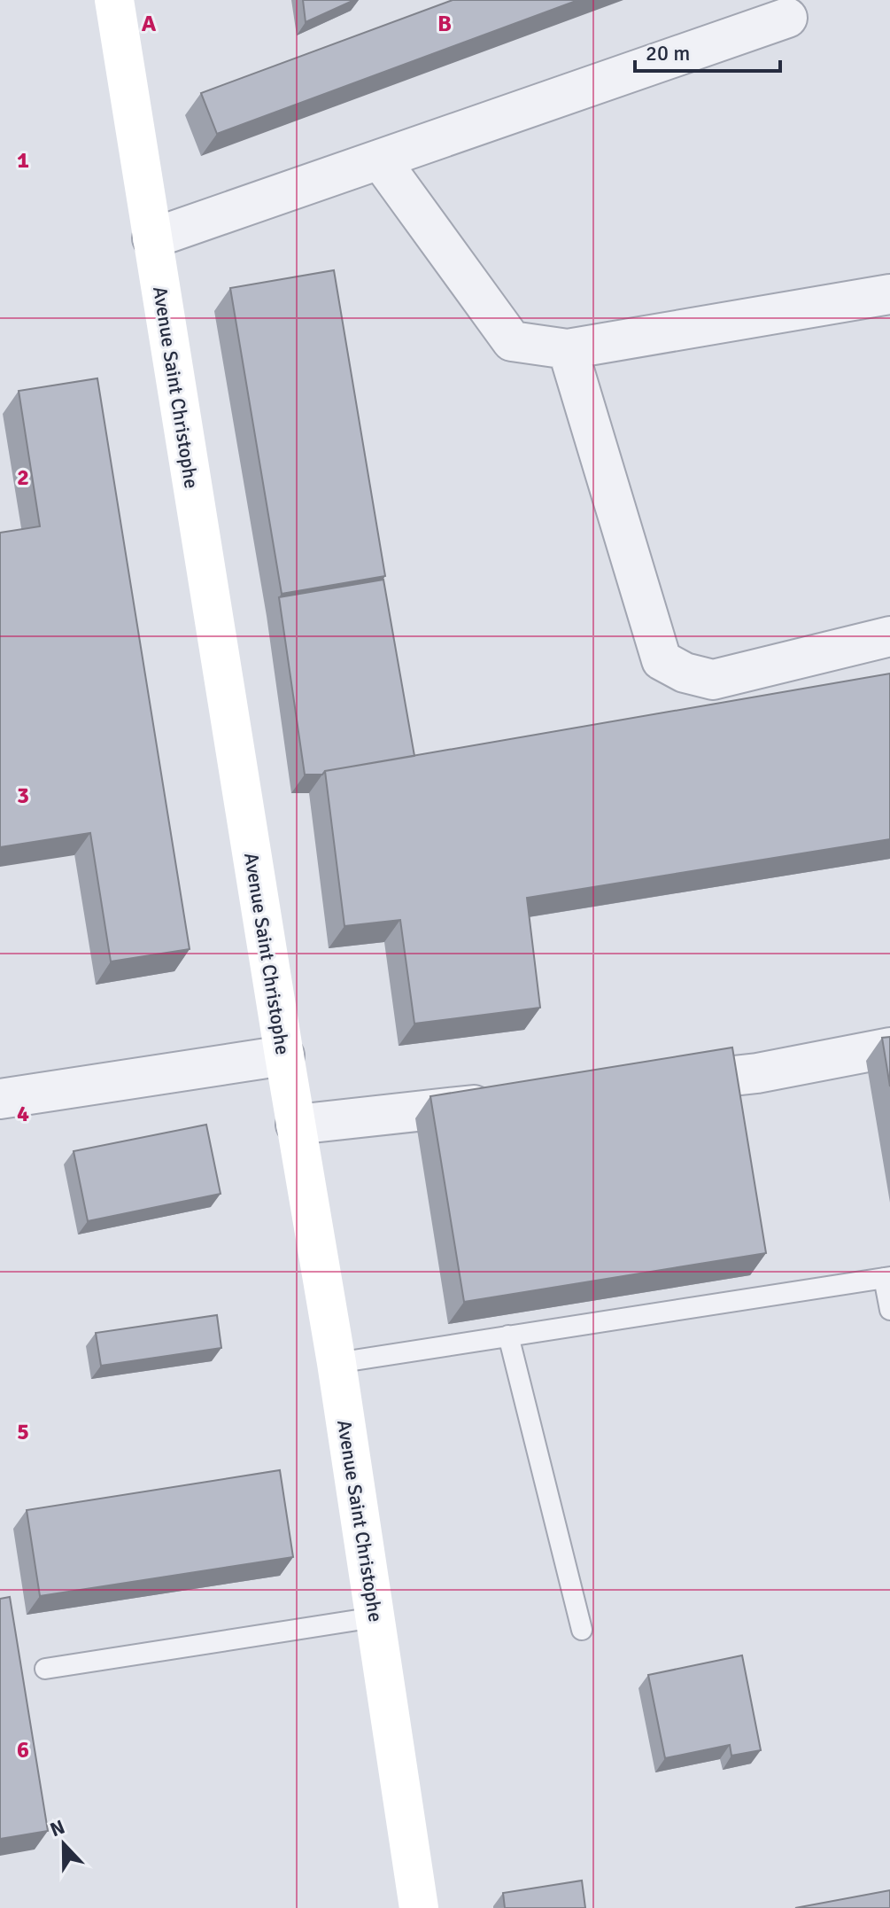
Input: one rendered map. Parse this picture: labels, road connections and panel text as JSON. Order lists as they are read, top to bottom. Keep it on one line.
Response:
{"streets":{"street":["Avenue Saint Christophe"]},"scale_bar":"20 m","north":"top","grid":{"columns":["A","B"],"rows":["1","2","3","4","5","6"]}}
